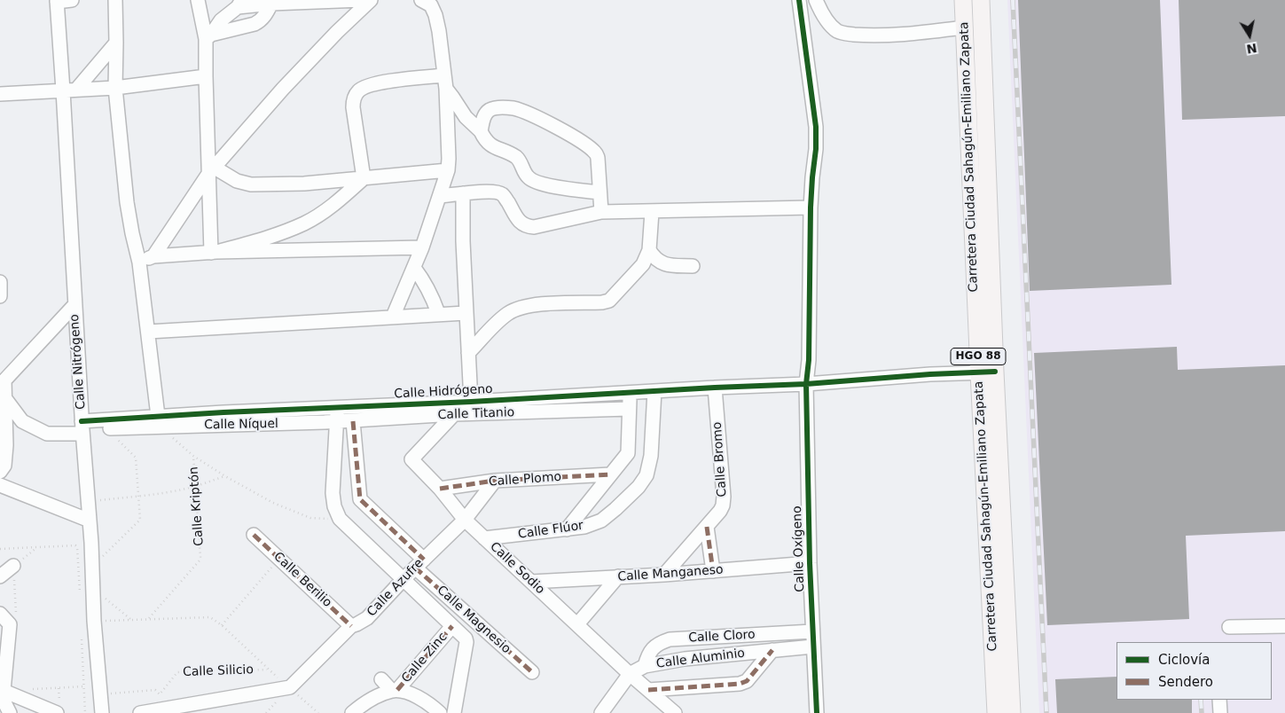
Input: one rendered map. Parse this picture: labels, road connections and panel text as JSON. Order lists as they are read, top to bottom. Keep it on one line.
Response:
{"streets":{"main road":["Carretera Ciudad Sahagún-Emiliano Zapata","HGO 88"],"street":["Calle Nitrógeno","Calle Hidrógeno","Calle Titanio","Calle Níquel","Calle Bromo","Calle Plomo","Calle Flúor","Calle Oxígeno","Calle Sodio","Calle Manganeso","Calle Berilio","Calle Azufre","Calle Magnesio","Calle Cloro","Calle Zinc","Calle Aluminio"],"path":["Calle Kriptón","Calle Silicio"]},"crossings":[["Carretera Ciudad Sahagún-Emiliano Zapata","Calle Hidrógeno"],["Calle Nitrógeno","Calle Hidrógeno"],["Calle Nitrógeno","Calle Níquel"],["Calle Nitrógeno","Calle Silicio"],["Calle Hidrógeno","Calle Níquel"],["Calle Hidrógeno","Calle Bromo"],["Calle Hidrógeno","Calle Flúor"],["Calle Hidrógeno","Calle Oxígeno"],["Calle Titanio","Calle Níquel"],["Calle Titanio","Calle Sodio"],["Calle Titanio","Calle Magnesio"],["Calle Bromo","Calle Manganeso"],["Calle Plomo","Calle Sodio"],["Calle Plomo","Calle Azufre"],["Calle Flúor","Calle Sodio"],["Calle Oxígeno","Calle Manganeso"],["Calle Oxígeno","Calle Cloro"],["Calle Oxígeno","Calle Aluminio"],["Calle Sodio","Calle Manganeso"],["Calle Sodio","Calle Azufre"],["Calle Sodio","Calle Aluminio"],["Calle Berilio","Calle Azufre"],["Calle Azufre","Calle Magnesio"],["Calle Cloro","Calle Aluminio"]],"legend":["Ciclovía","Sendero"],"north":"bottom"}
